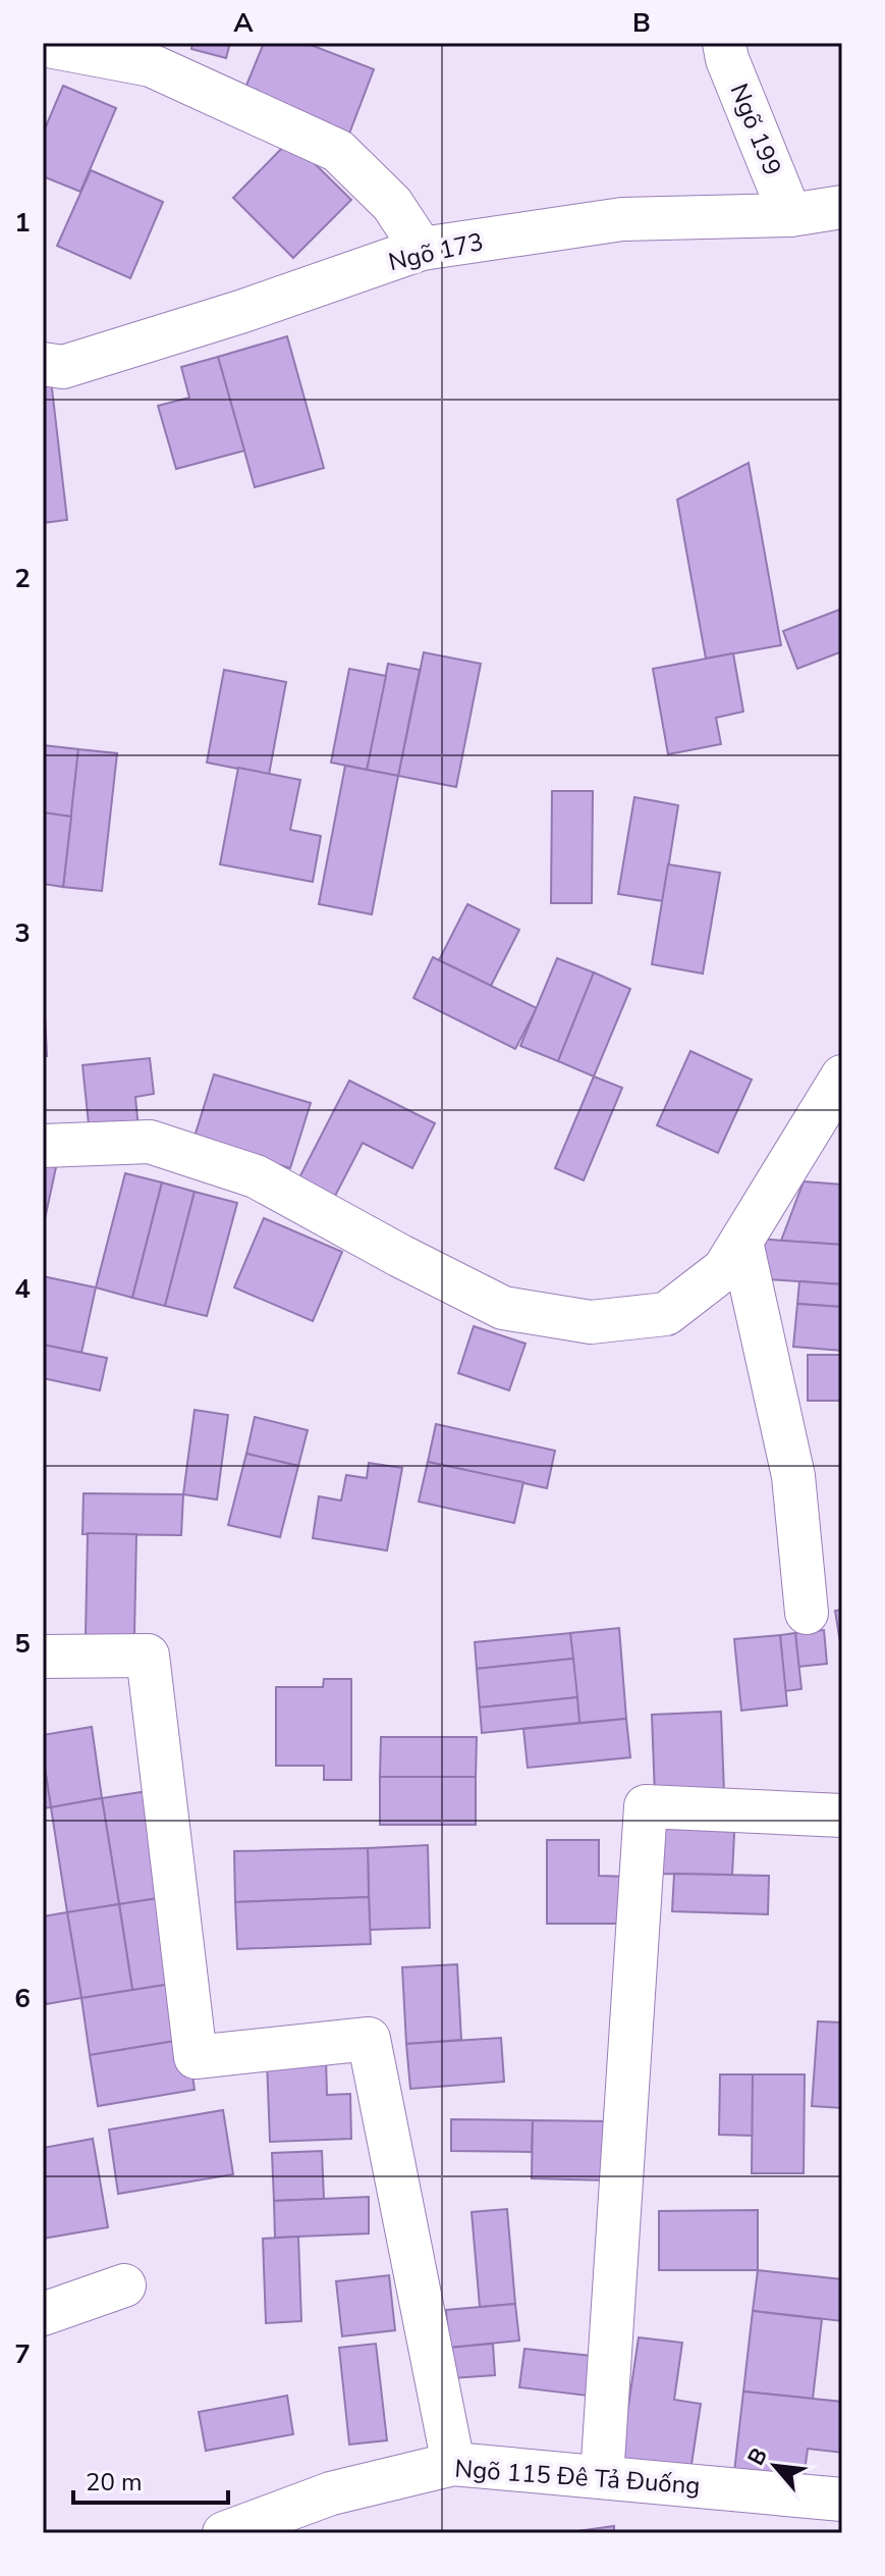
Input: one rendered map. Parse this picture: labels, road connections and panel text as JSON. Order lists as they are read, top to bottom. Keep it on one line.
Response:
{"streets":{"street":["Ngõ 199","Ngõ 173","Ngõ 115 Đê Tả Đuống"]},"crossings":[["Ngõ 199","Ngõ 173"]],"scale_bar":"20 m","north":"top left","grid":{"columns":["A","B"],"rows":["1","2","3","4","5","6","7"]}}
